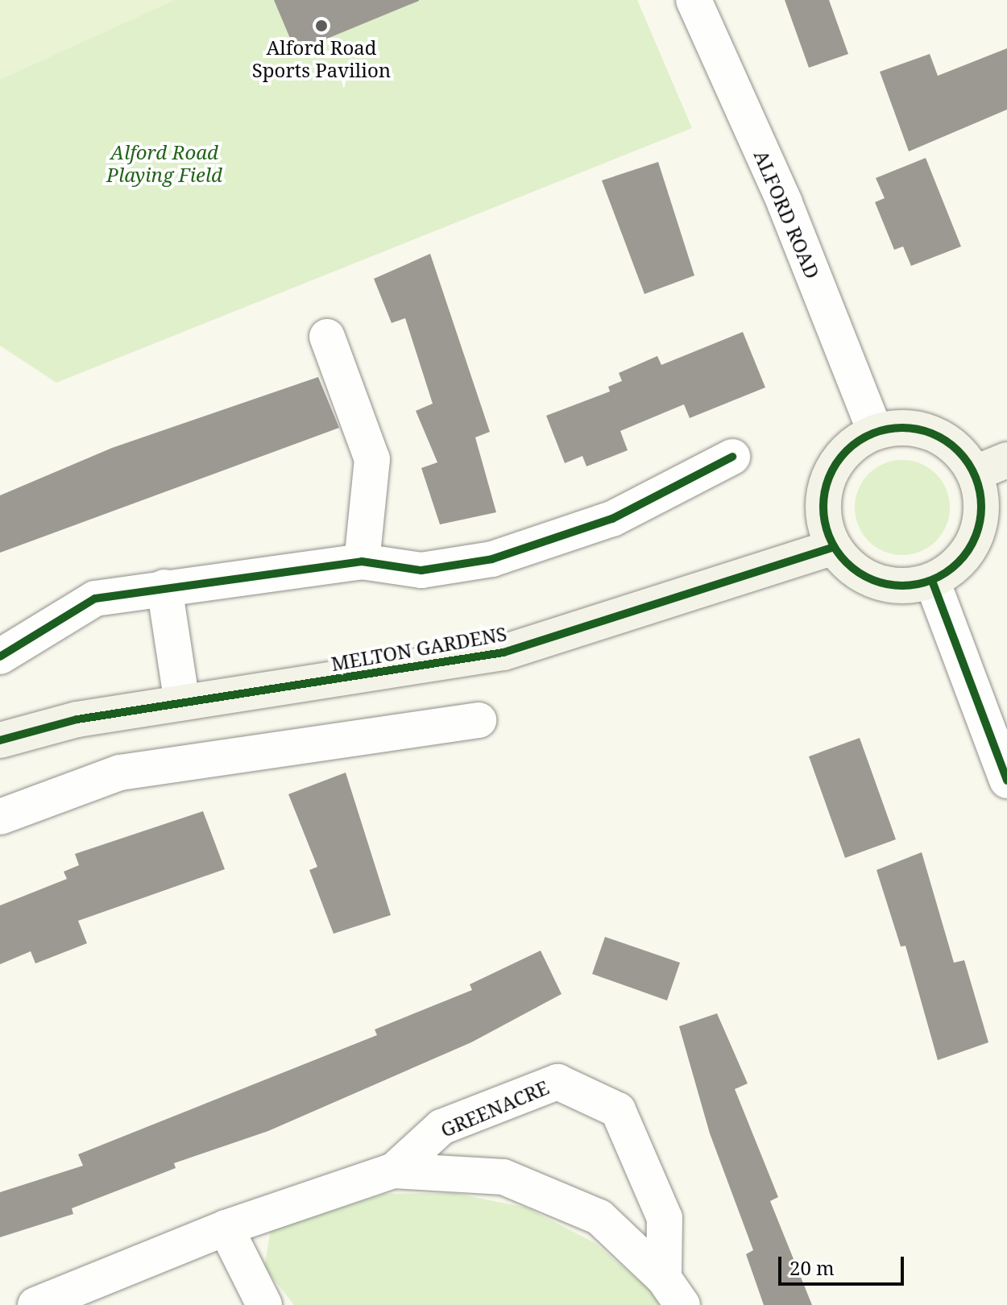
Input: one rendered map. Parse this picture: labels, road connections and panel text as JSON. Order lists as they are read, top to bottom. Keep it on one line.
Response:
{"streets":{"street":["ALFORD ROAD","MELTON GARDENS","GREENACRE"]},"crossings":[["ALFORD ROAD","MELTON GARDENS"]],"parks":["Alford Road Playing Field"],"places":["Alford Road Sports Pavilion"],"scale_bar":"20 m"}
